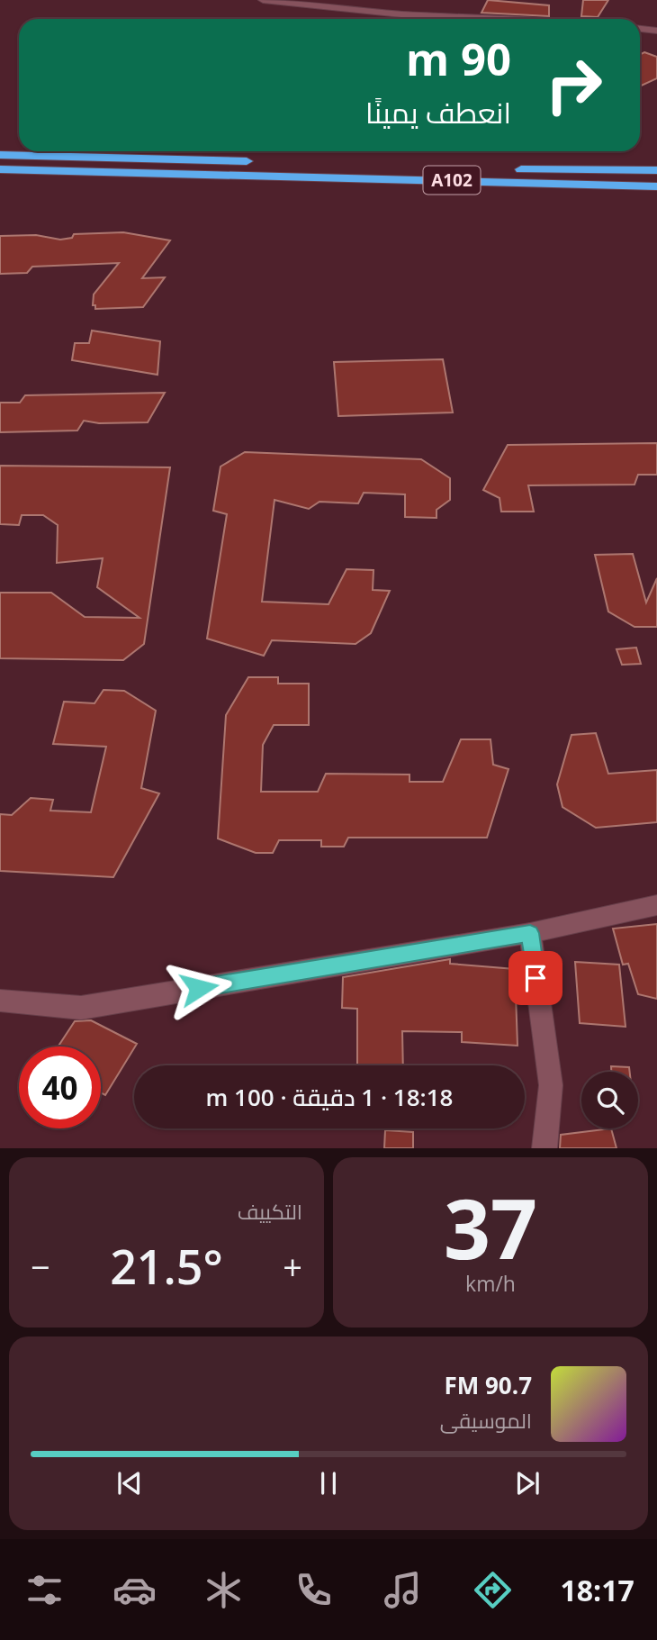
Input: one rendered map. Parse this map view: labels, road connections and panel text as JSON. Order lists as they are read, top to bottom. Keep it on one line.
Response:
{"streets":{"highway":["A102"]},"page":{"turn":["90 m","انعطف يمينًا"],"limit":"40","trip":"18:18 · 1 دقيقة · 100 m","tile":[["37","km/h"],"التكييف"],"heat":["−","21.5°","+"],"song":["90.7 FM","الموسيقى"],"tabs":"18:17"}}
